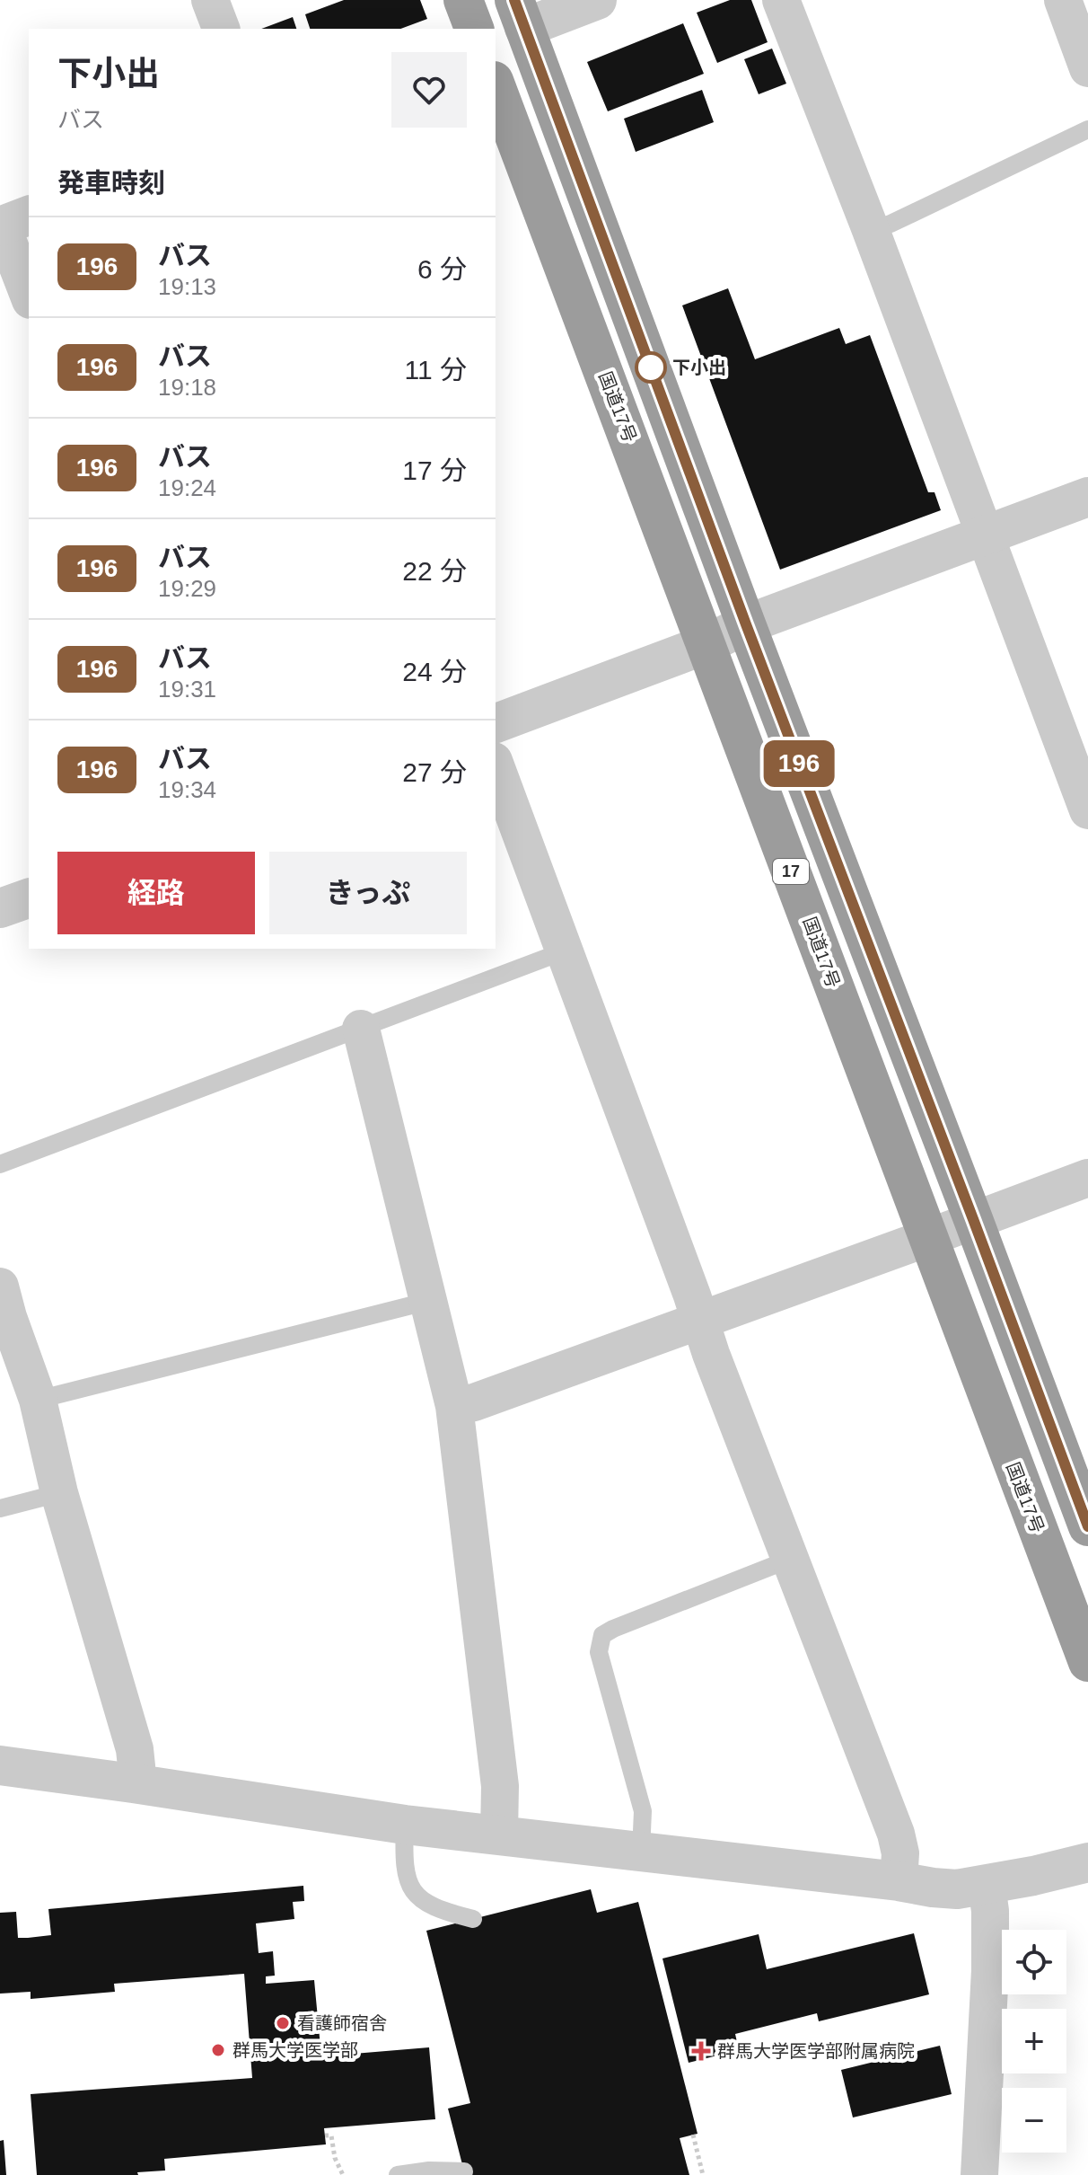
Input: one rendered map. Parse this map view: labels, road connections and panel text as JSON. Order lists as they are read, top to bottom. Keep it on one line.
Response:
{"streets":{"highway":["国道17号","17"]},"places":{"other":["下小出","看護師宿舎","群馬大学医学部"],"health":["群馬大学医学部附属病院"]},"lines":["bus line 196"],"page":{"on_map":"196","heading":[["下小出","バス"],"発車時刻"],"list":[{"mark":"196","name":"バス","note":"19:13","value":"6 分"},{"mark":"196","name":"バス","note":"19:18","value":"11 分"},{"mark":"196","name":"バス","note":"19:24","value":"17 分"},{"mark":"196","name":"バス","note":"19:29","value":"22 分"},{"mark":"196","name":"バス","note":"19:31","value":"24 分"},{"mark":"196","name":"バス","note":"19:34","value":"27 分"}],"buttons":["経路","きっぷ"],"map_buttons":["+","−"]}}
